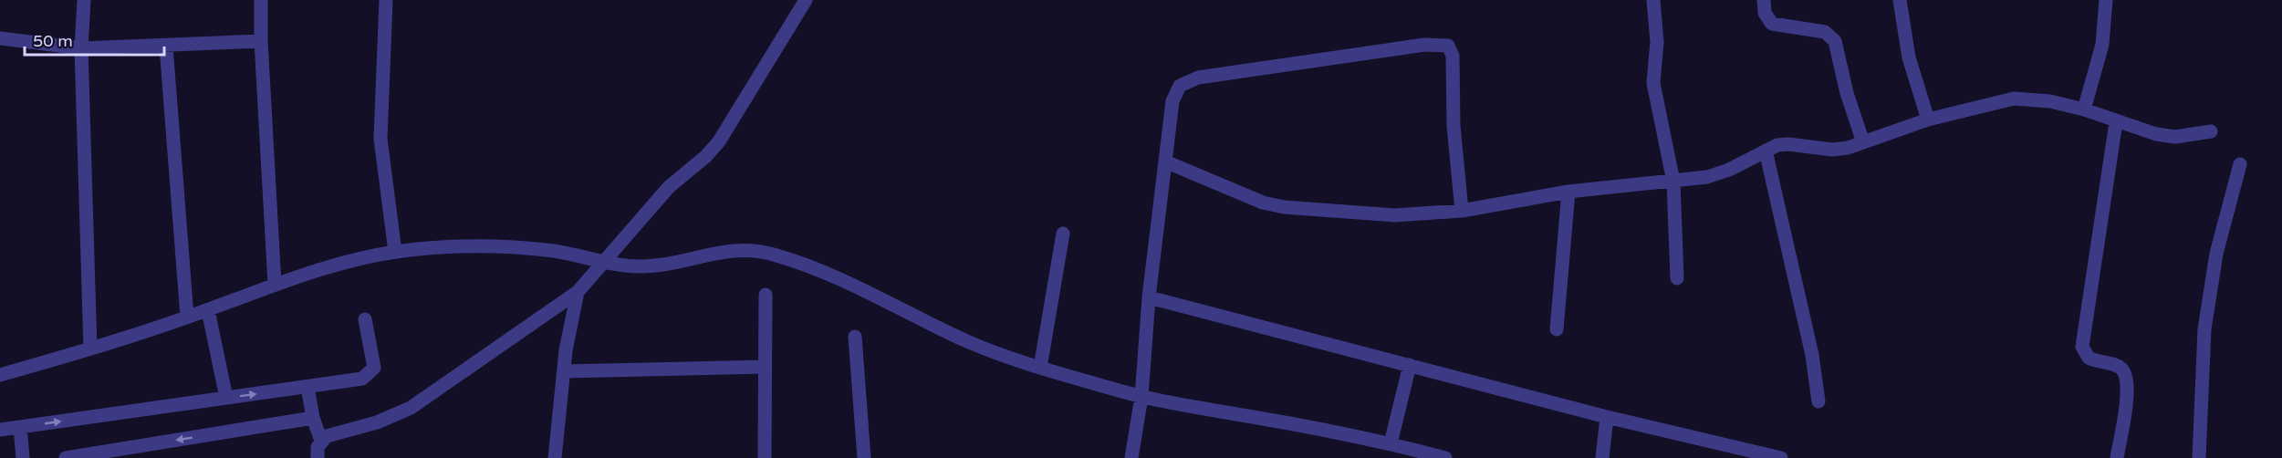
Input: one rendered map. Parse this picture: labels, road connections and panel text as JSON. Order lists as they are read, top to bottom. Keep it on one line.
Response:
{"scale_bar":"50 m"}
